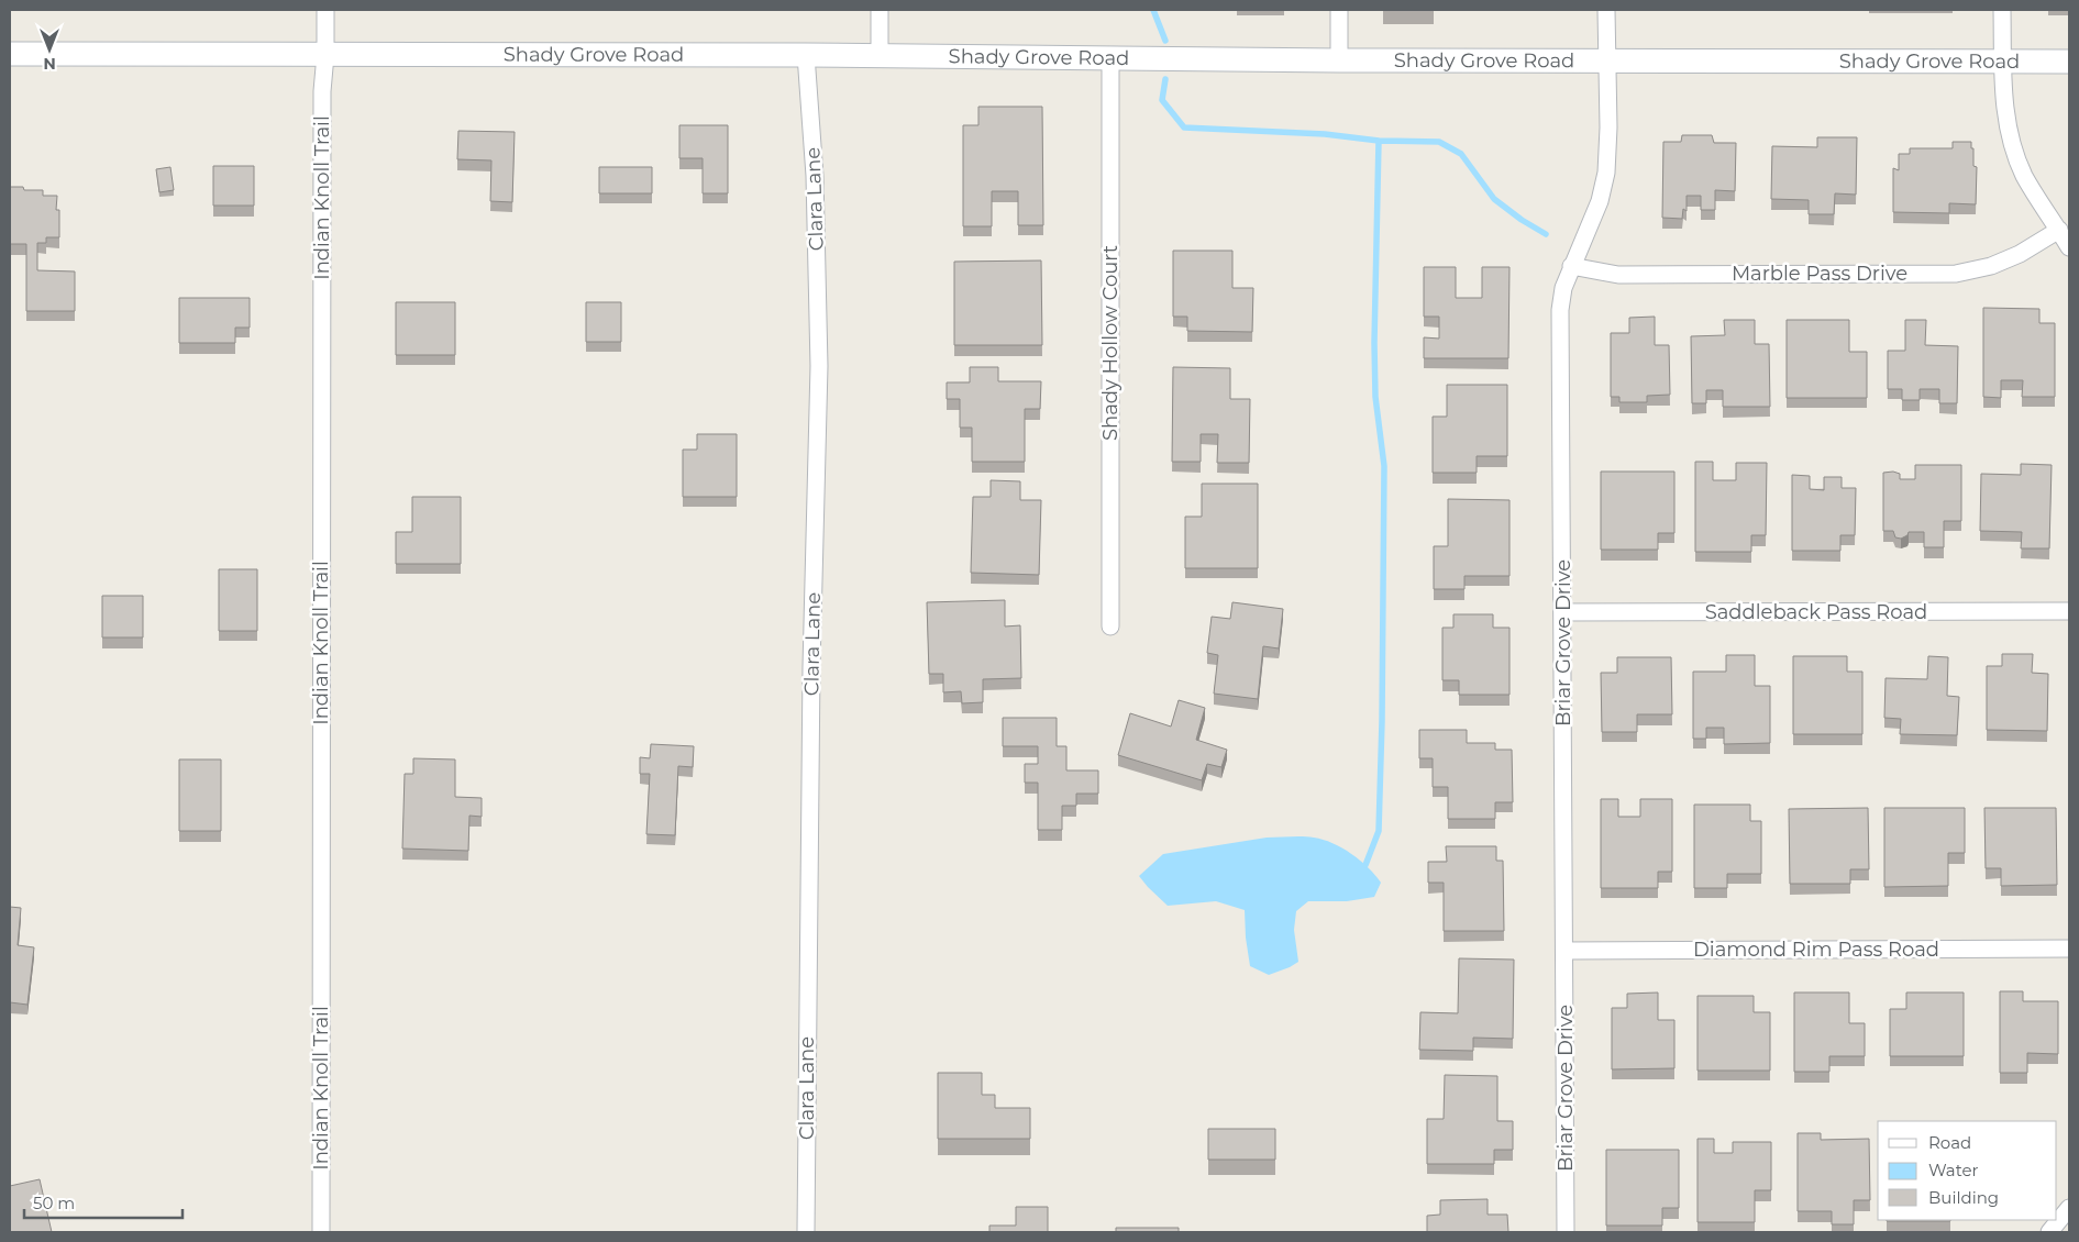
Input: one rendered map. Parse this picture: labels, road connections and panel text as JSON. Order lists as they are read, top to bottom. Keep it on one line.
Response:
{"streets":{"street":["Shady Grove Road","Indian Knoll Trail","Clara Lane","Marble Pass Drive","Shady Hollow Court","Saddleback Pass Road","Briar Grove Drive","Diamond Rim Pass Road"]},"crossings":[["Shady Grove Road","Indian Knoll Trail"],["Shady Grove Road","Clara Lane"],["Shady Grove Road","Shady Hollow Court"],["Shady Grove Road","Briar Grove Drive"],["Marble Pass Drive","Briar Grove Drive"],["Saddleback Pass Road","Briar Grove Drive"],["Briar Grove Drive","Diamond Rim Pass Road"]],"legend":["Road","Water","Building"],"scale_bar":"50 m","north":"bottom"}
